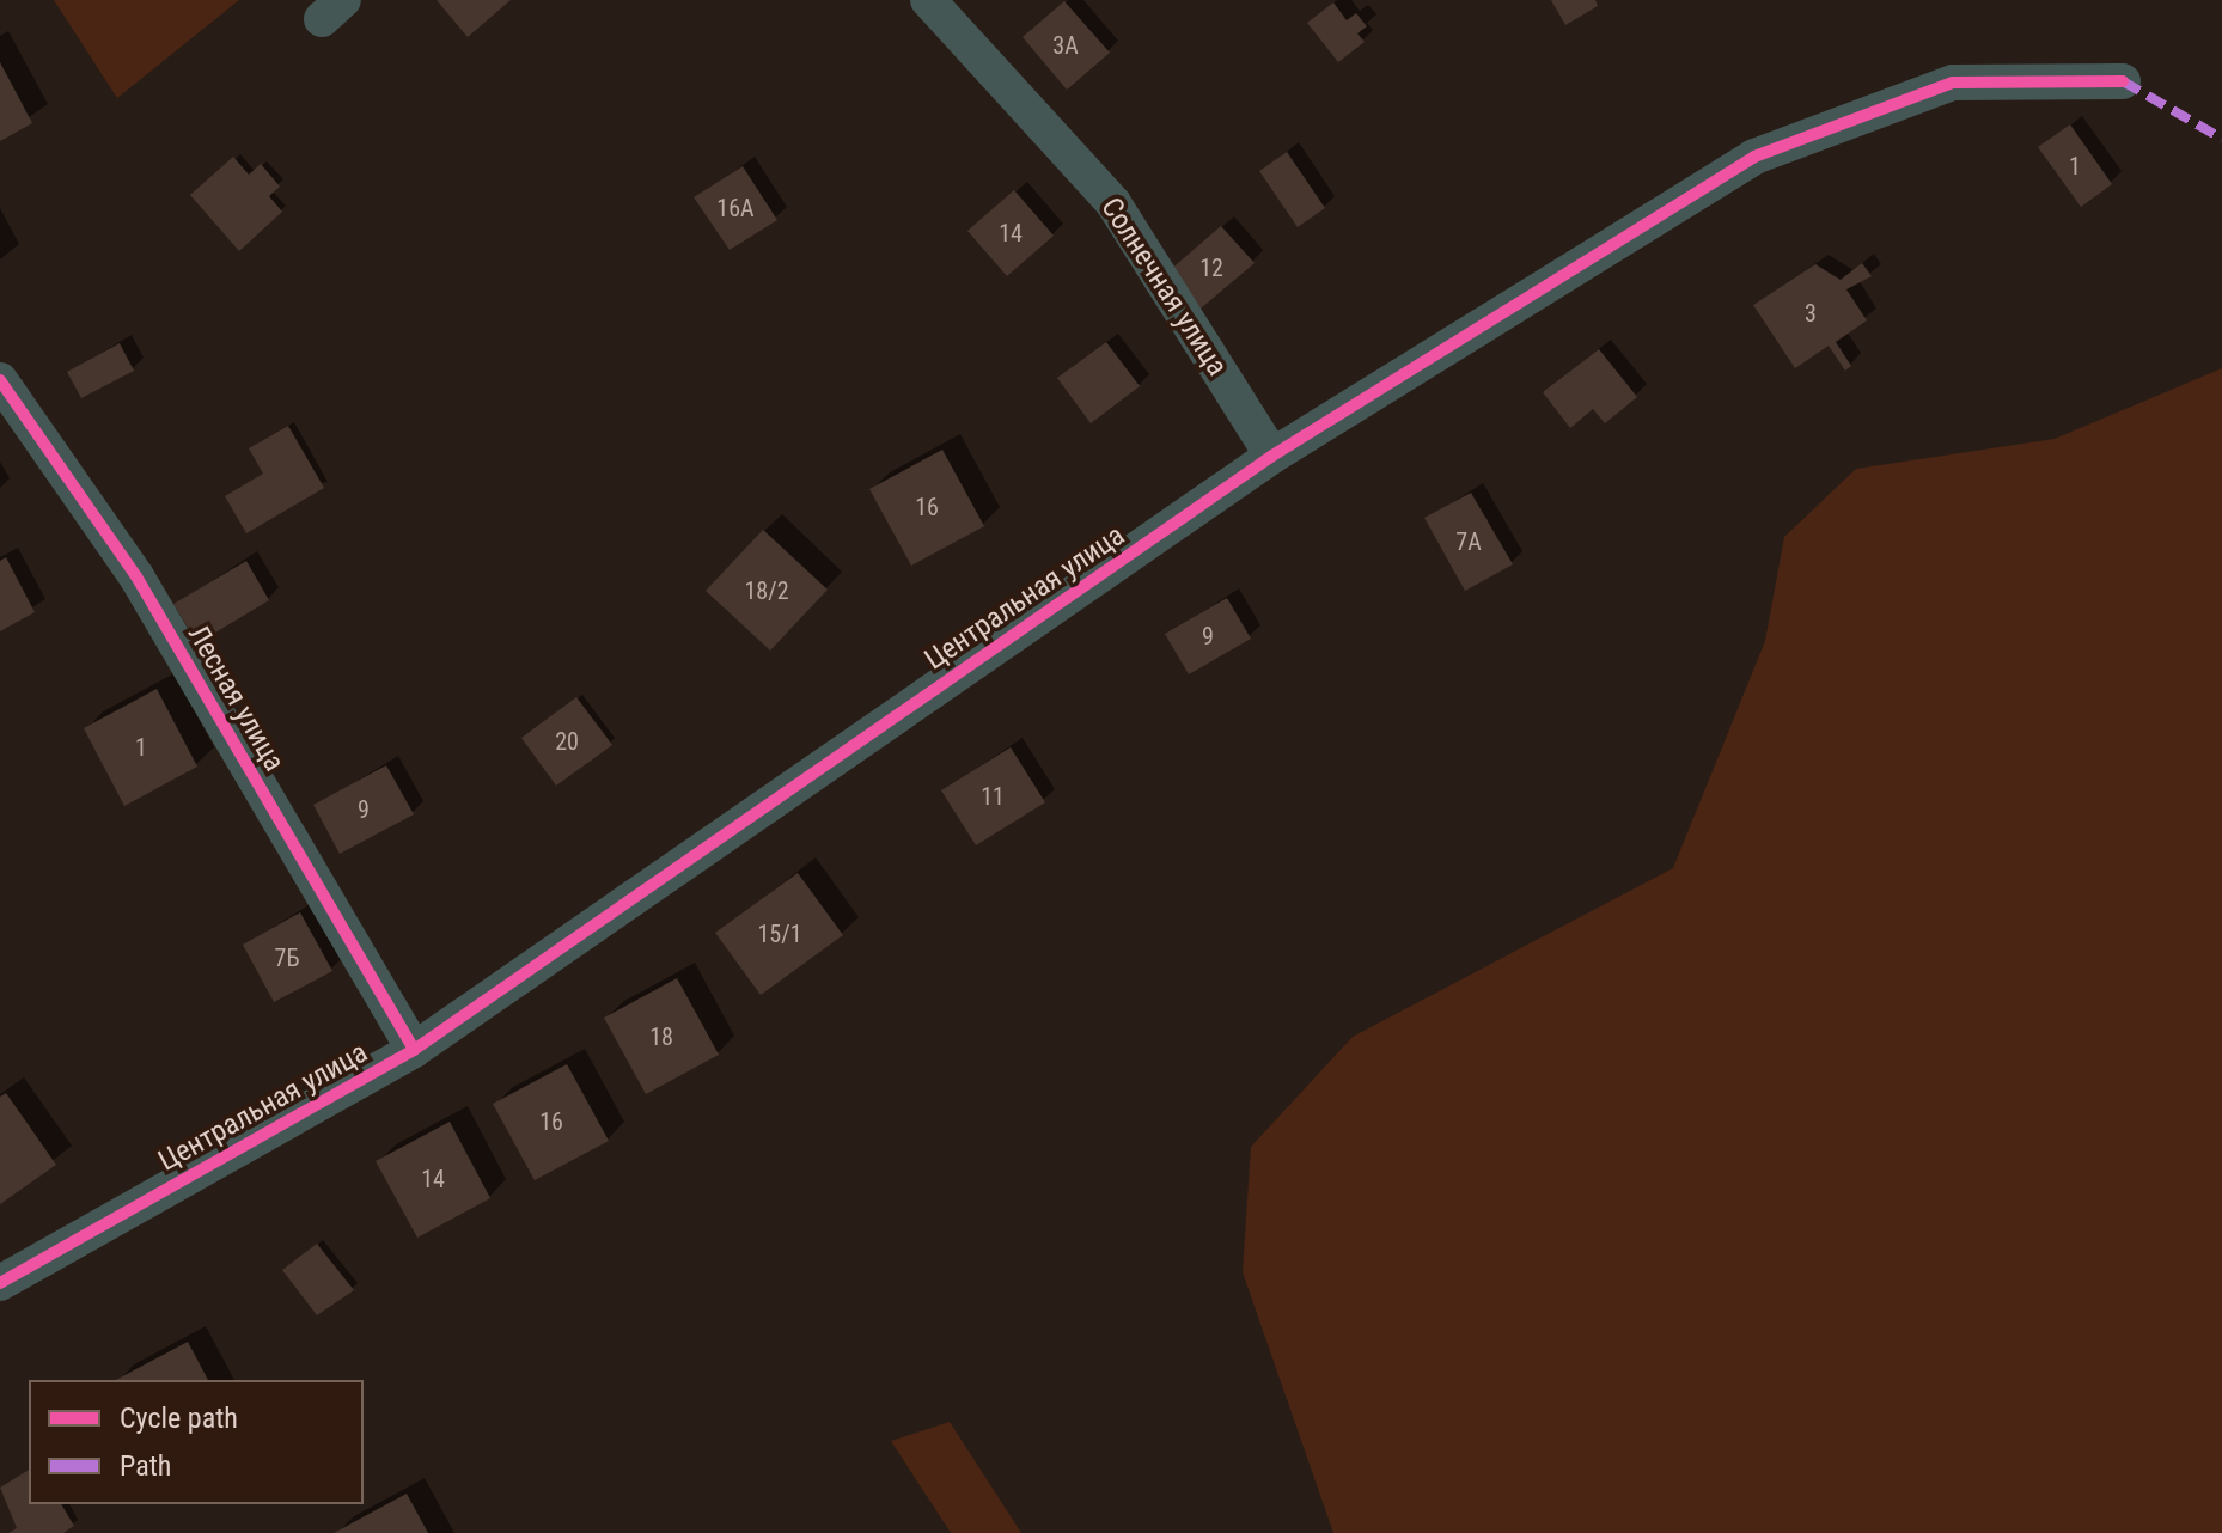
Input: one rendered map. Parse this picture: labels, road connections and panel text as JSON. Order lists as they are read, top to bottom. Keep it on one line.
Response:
{"streets":{"street":["Солнечная улица","Центральная улица","Лесная улица"]},"crossings":[["Солнечная улица","Центральная улица"],["Центральная улица","Лесная улица"]],"house_numbers":["3А","1","16А","14","12","3","16","7А","18/2","9","20","1","11","9","15/1","7Б","18","16","14"],"legend":["Cycle path","Path"]}
